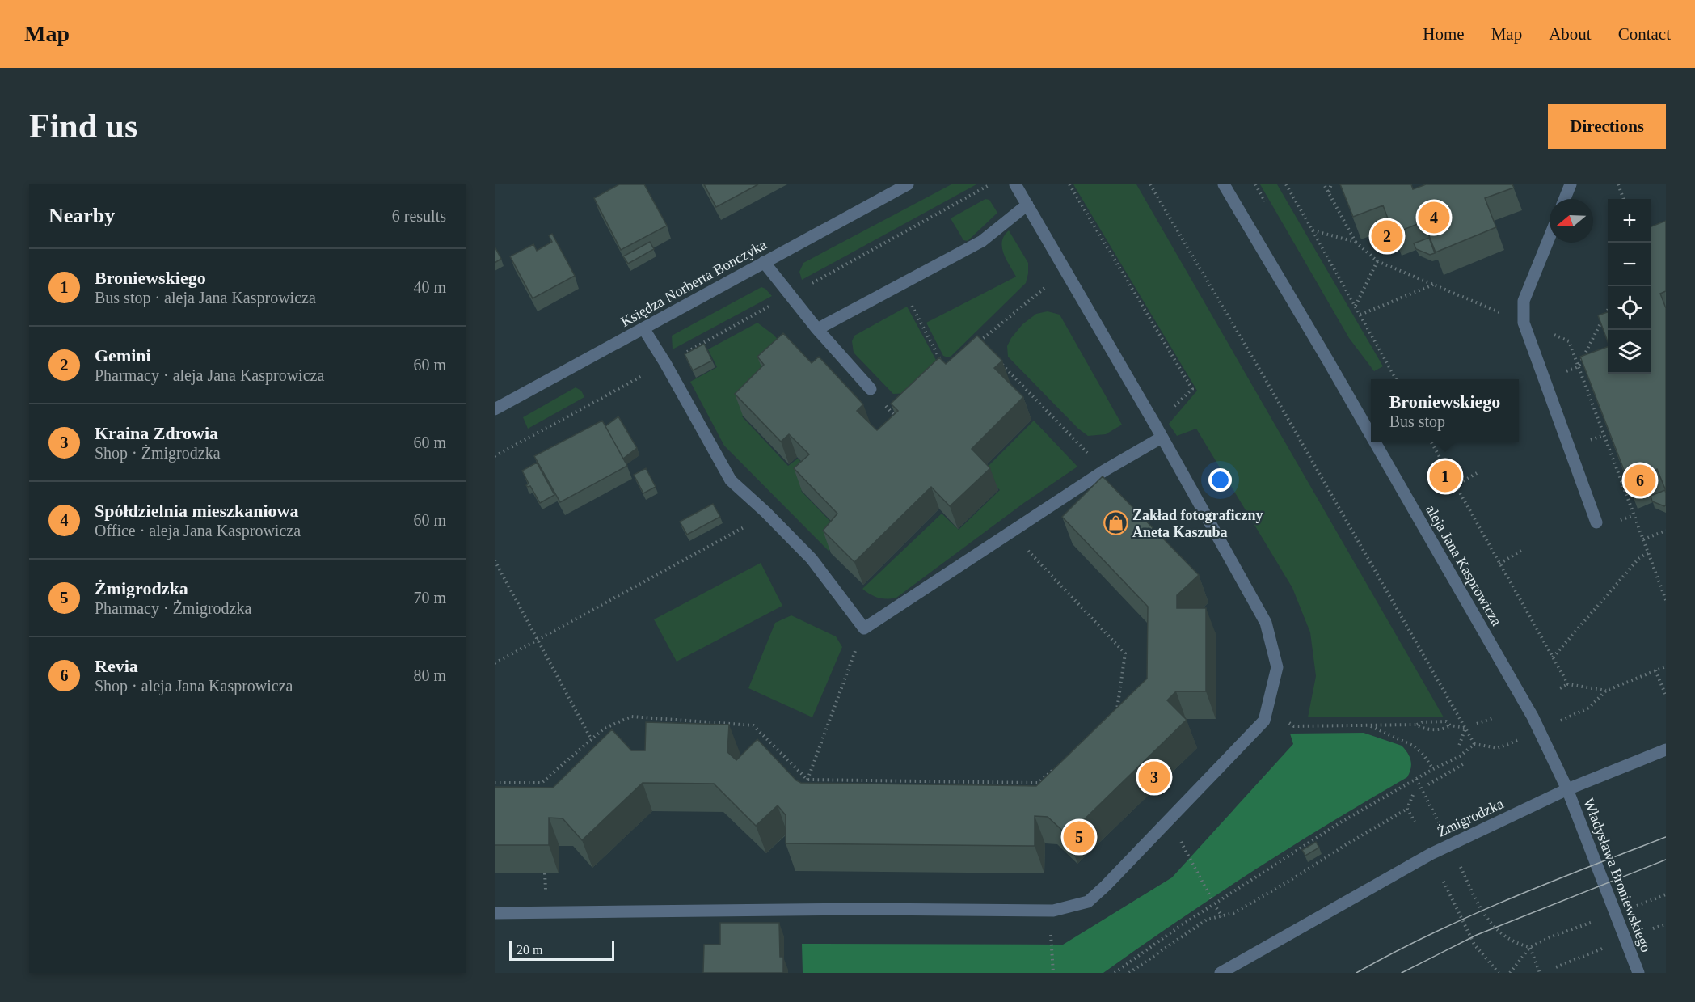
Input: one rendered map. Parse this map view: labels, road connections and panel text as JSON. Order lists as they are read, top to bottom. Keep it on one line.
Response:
{"streets":{"street":["Księdza Norberta Bonczyka","aleja Jana Kasprowicza","Żmigrodzka","Władysława Broniewskiego"]},"crossings":[["aleja Jana Kasprowicza","Żmigrodzka"],["aleja Jana Kasprowicza","Władysława Broniewskiego"],["Żmigrodzka","Władysława Broniewskiego"]],"places":{"shop":["Zakład fotograficzny Aneta Kaszuba"]},"scale_bar":"20 m","north":"left","page":{"header":"Map","nav":["Home","Map","About","Contact"],"buttons":"Directions","title":"Find us","heading":["Nearby","6 results"],"map_buttons":["+","−"],"pins":["4","2","1","6","3","5"],"list":[{"mark":"1","name":"Broniewskiego","note":"Bus stop · aleja Jana Kasprowicza","value":"40 m"},{"mark":"2","name":"Gemini","note":"Pharmacy · aleja Jana Kasprowicza","value":"60 m"},{"mark":"3","name":"Kraina Zdrowia","note":"Shop · Żmigrodzka","value":"60 m"},{"mark":"4","name":"Spółdzielnia mieszkaniowa","note":"Office · aleja Jana Kasprowicza","value":"60 m"},{"mark":"5","name":"Żmigrodzka","note":"Pharmacy · Żmigrodzka","value":"70 m"},{"mark":"6","name":"Revia","note":"Shop · aleja Jana Kasprowicza","value":"80 m"}],"popup":["Broniewskiego","Bus stop"],"scale":"20 m"}}
